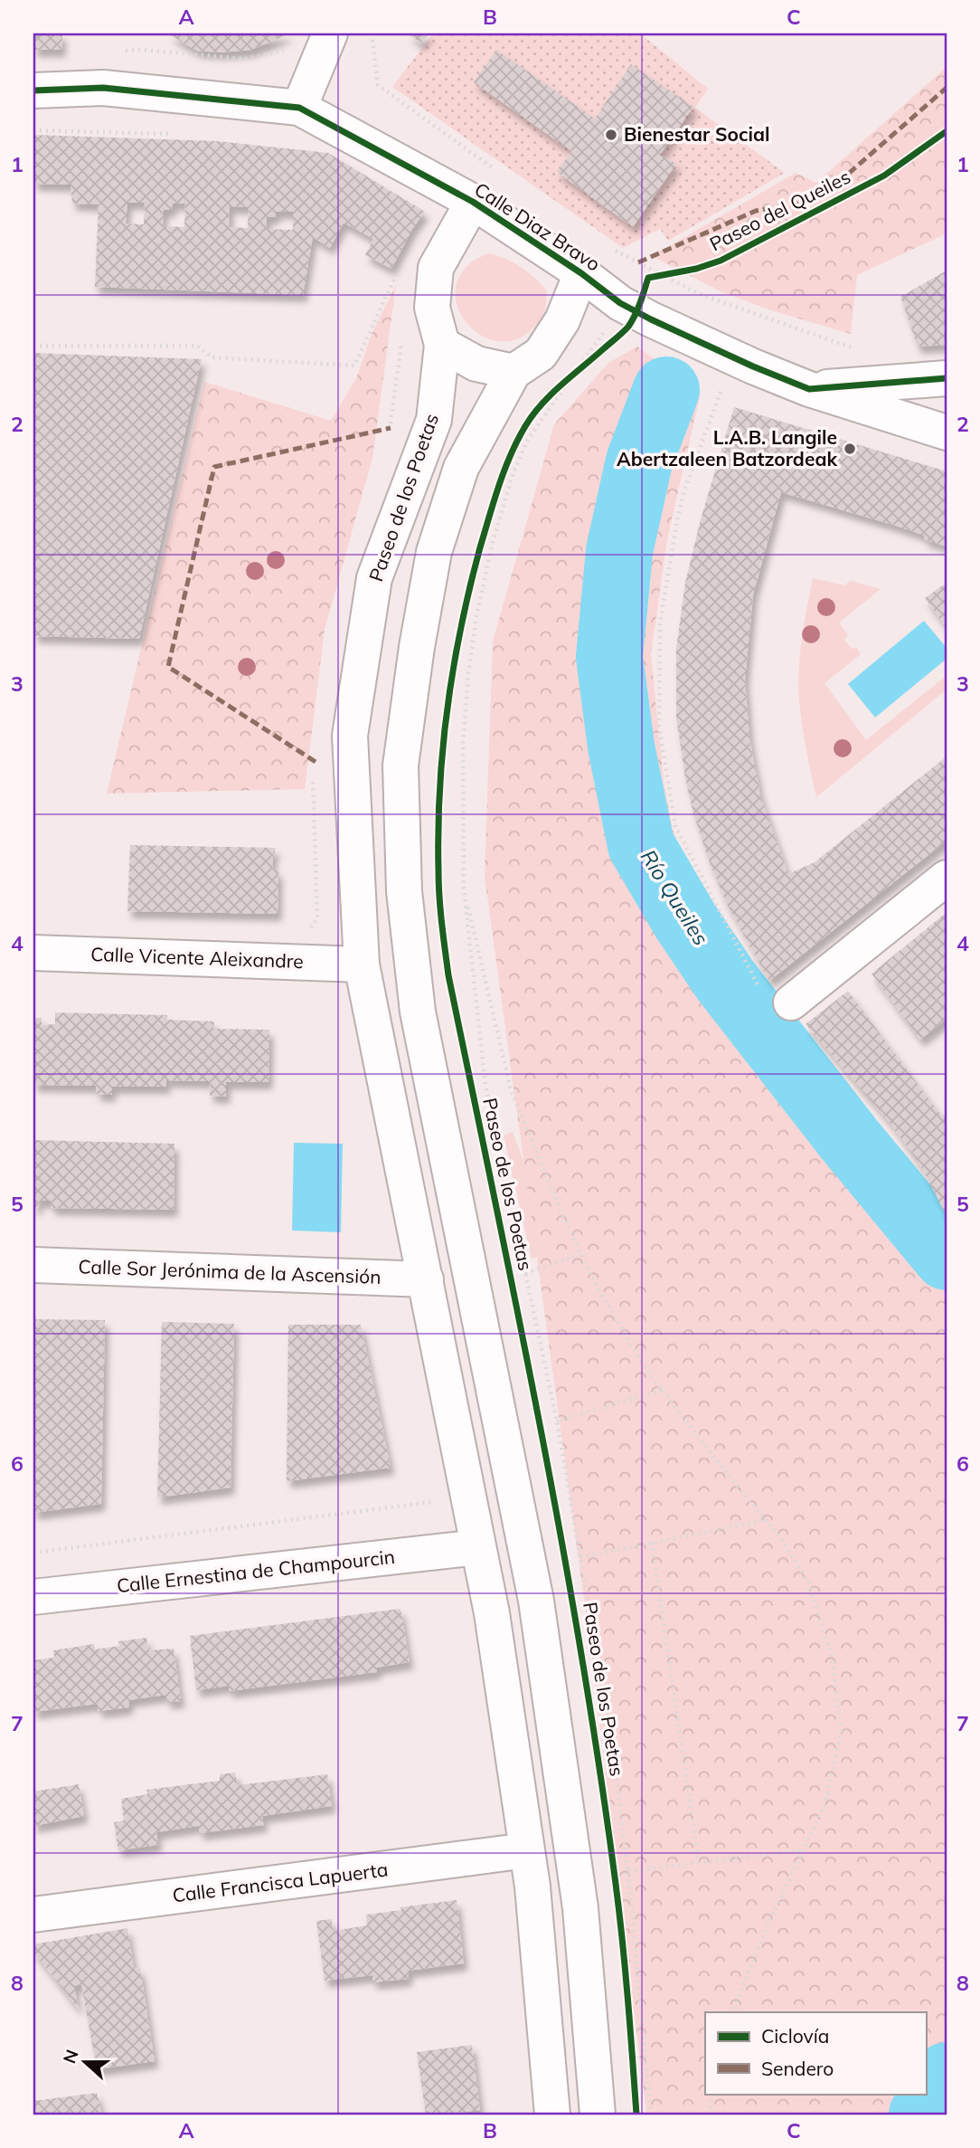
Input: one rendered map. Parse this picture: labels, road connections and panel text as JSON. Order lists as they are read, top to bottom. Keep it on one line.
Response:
{"streets":{"street":["Calle Diaz Bravo","Paseo de los Poetas","Calle Vicente Aleixandre","Calle Sor Jerónima de la Ascensión","Calle Ernestina de Champourcin","Calle Francisca Lapuerta"],"cycle path":["Paseo del Queiles"]},"crossings":[["Calle Diaz Bravo","Paseo de los Poetas"],["Paseo de los Poetas","Calle Vicente Aleixandre"],["Paseo de los Poetas","Calle Sor Jerónima de la Ascensión"],["Paseo de los Poetas","Calle Ernestina de Champourcin"],["Paseo de los Poetas","Calle Francisca Lapuerta"]],"water":["Río Queiles"],"places":["Bienestar Social","L.A.B. Langile Abertzaleen Batzordeak"],"legend":["Ciclovía","Sendero"],"north":"left","grid":{"columns":["A","B","C"],"rows":["1","2","3","4","5","6","7","8"]}}
